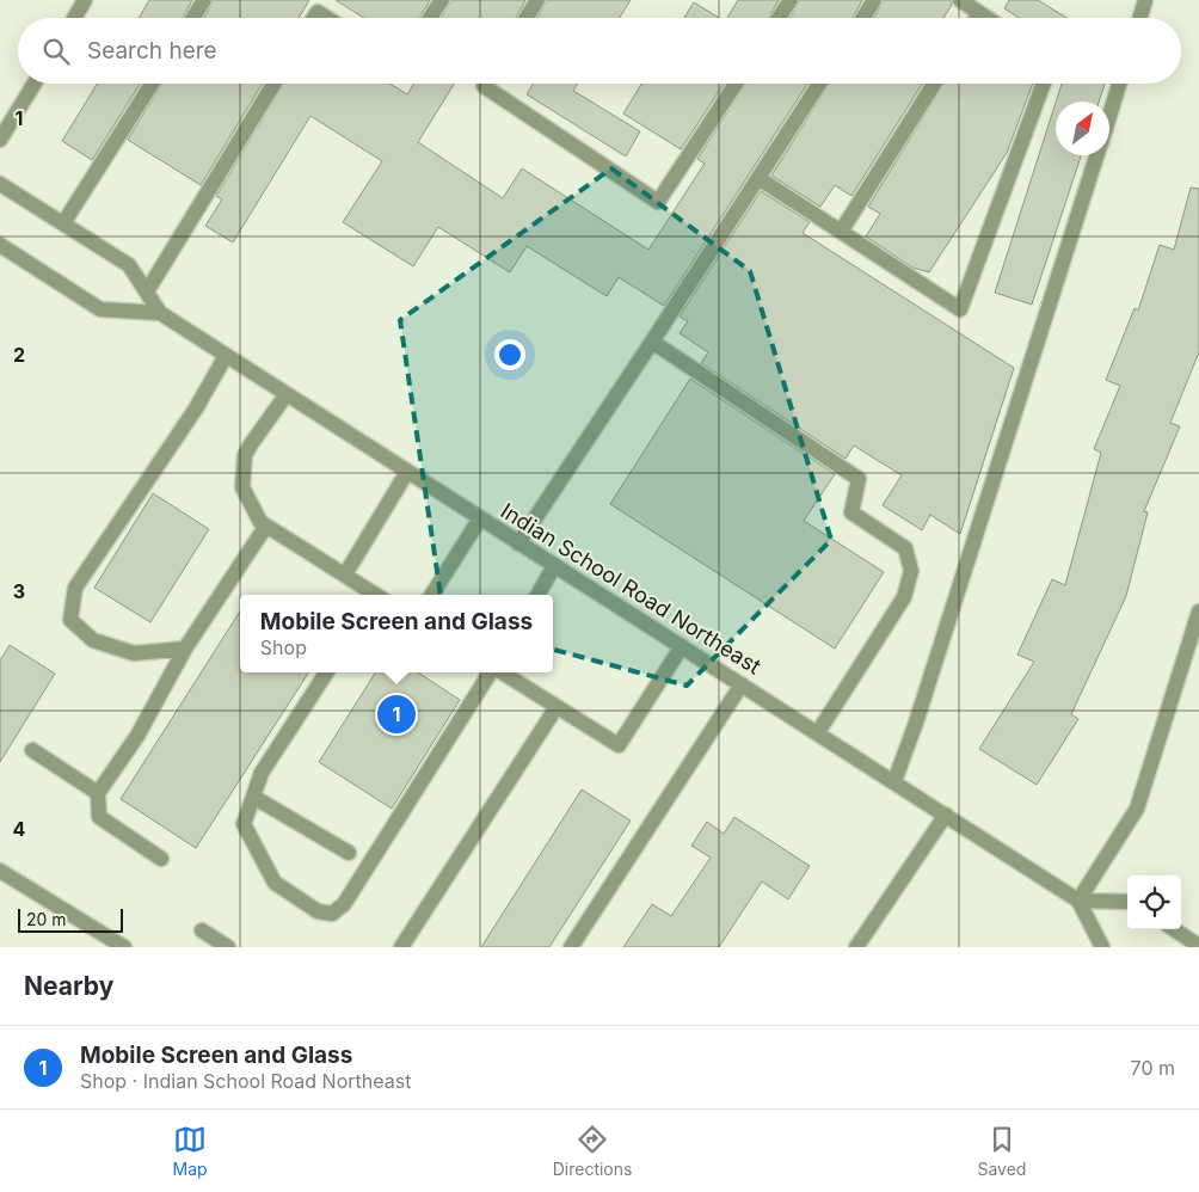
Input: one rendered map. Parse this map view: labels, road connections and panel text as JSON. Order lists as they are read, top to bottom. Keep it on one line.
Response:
{"streets":{"street":["Indian School Road Northeast"]},"scale_bar":"20 m","north":"top right","page":{"search":"Search here","popup":["Mobile Screen and Glass","Shop"],"pins":"1","scale":"20 m","heading":"Nearby","list":[{"mark":"1","name":"Mobile Screen and Glass","note":"Shop · Indian School Road Northeast","value":"70 m"}],"nav":["Map","Directions","Saved"]},"grid":{"rows":["1","2","3","4"]}}
